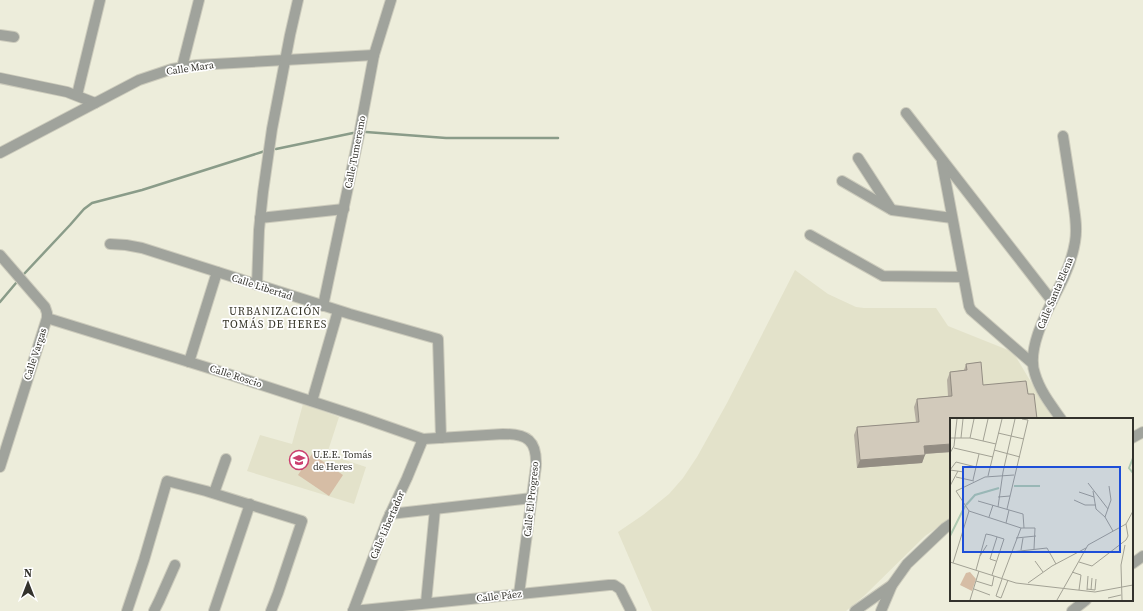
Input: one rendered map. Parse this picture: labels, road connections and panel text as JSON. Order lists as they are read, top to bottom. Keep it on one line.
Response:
{"streets":{"street":["Calle Mara","Calle Tumeremo","Calle Libertad","Calle Santa Elena","Calle Vargas","Calle Roscio","Calle El Progreso","Calle Libertador","Calle Páez"]},"crossings":[["Calle Mara","Calle Tumeremo"],["Calle Tumeremo","Calle Libertad"],["Calle Libertad","Calle El Progreso"],["Calle Vargas","Calle Roscio"],["Calle Roscio","Calle El Progreso"],["Calle Roscio","Calle Libertador"],["Calle El Progreso","Calle Libertador"],["Calle El Progreso","Calle Páez"],["Calle Libertador","Calle Páez"]],"districts":["URBANIZACIÓN TOMÁS DE HERES"],"places":{"school or university":["U.E.E. Tomás de Heres"]},"north":"top"}
